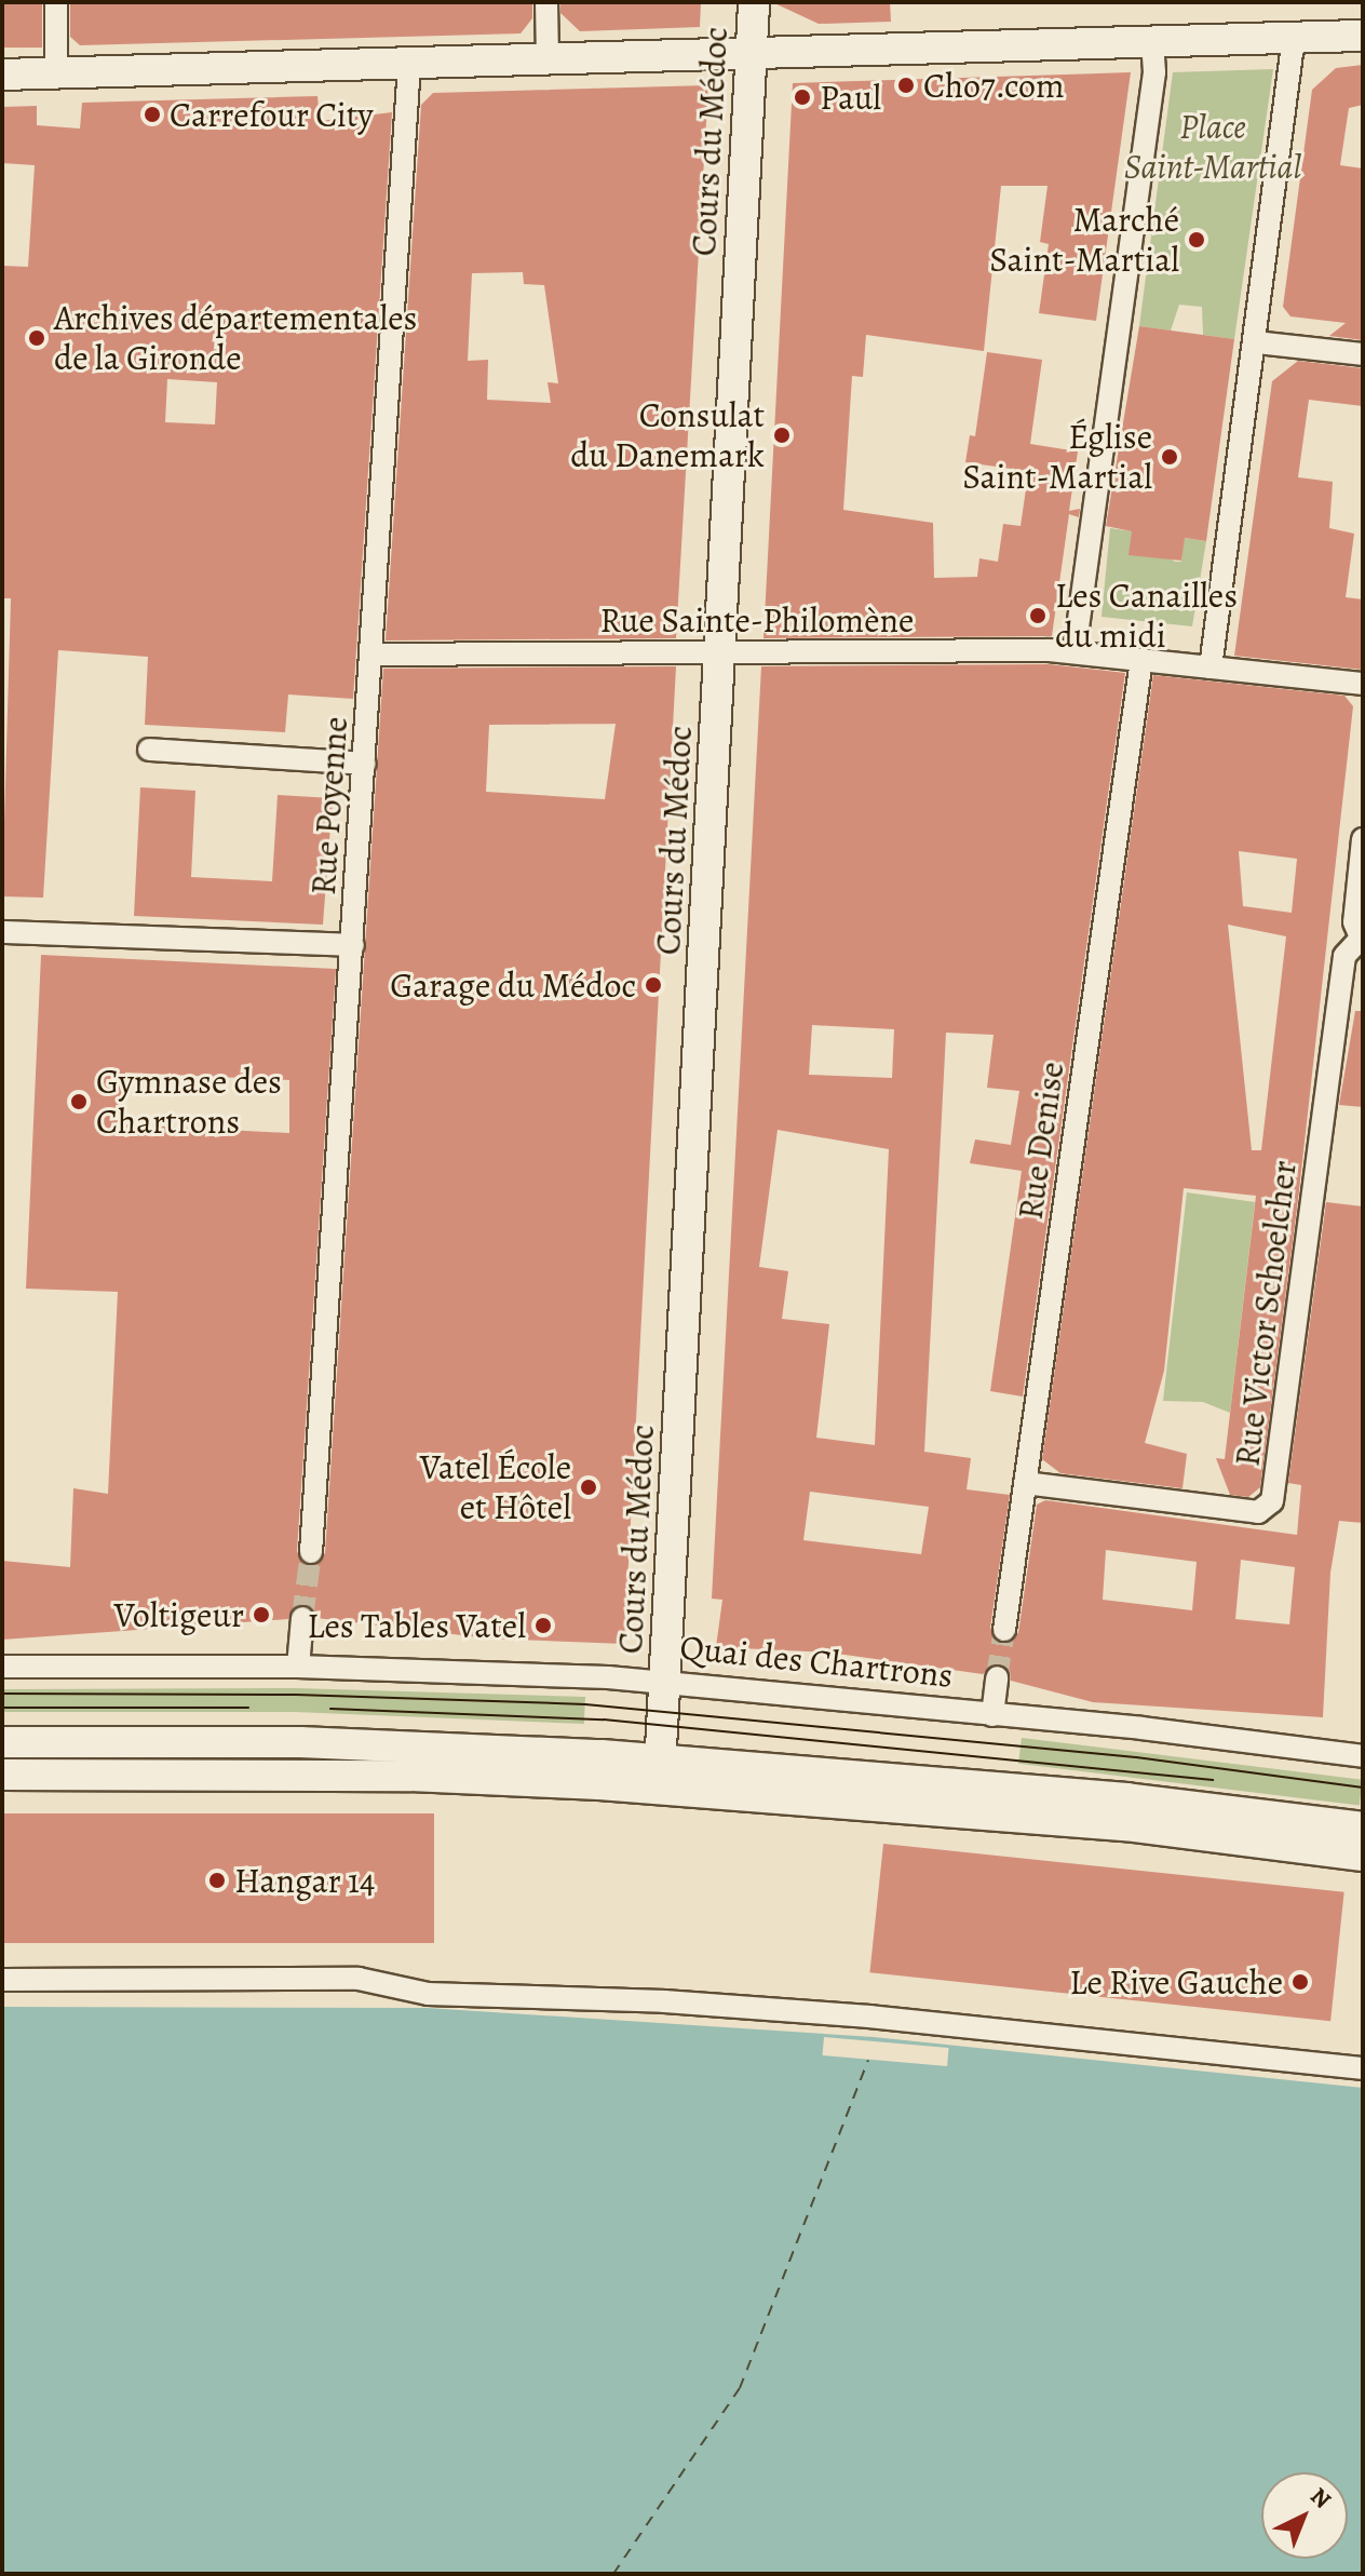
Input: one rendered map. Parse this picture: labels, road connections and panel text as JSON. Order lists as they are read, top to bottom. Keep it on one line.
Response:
{"streets":{"main road":["Cours du Médoc"],"street":["Rue Sainte-Philomène","Rue Poyenne","Rue Denise","Rue Victor Schoelcher","Quai des Chartrons"]},"crossings":[["Cours du Médoc","Rue Sainte-Philomène"],["Cours du Médoc","Quai des Chartrons"],["Rue Sainte-Philomène","Rue Poyenne"],["Rue Sainte-Philomène","Rue Denise"],["Rue Denise","Rue Victor Schoelcher"]],"parks":["Place Saint-Martial"],"places":["Cho7.com","Paul","Carrefour City","Marché Saint-Martial","Archives départementales de la Gironde","Consulat du Danemark","Église Saint-Martial","Les Canailles du midi","Garage du Médoc","Gymnase des Chartrons","Vatel École et Hôtel","Voltigeur","Les Tables Vatel","Hangar 14","Le Rive Gauche"],"north":"top right"}
